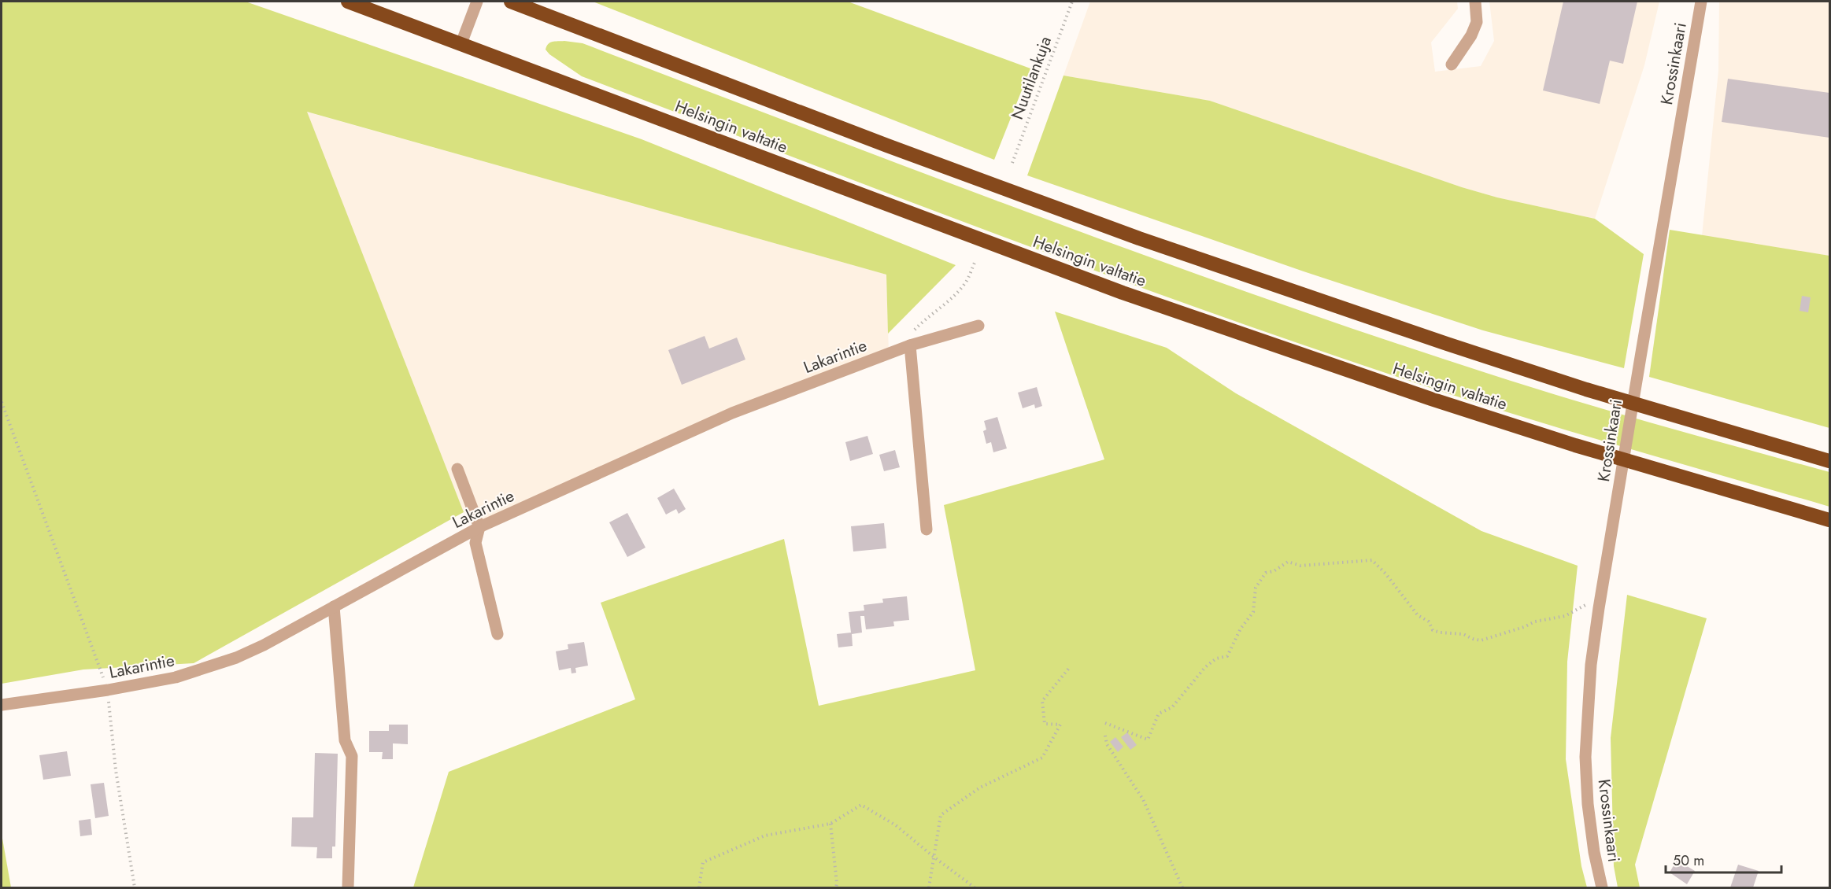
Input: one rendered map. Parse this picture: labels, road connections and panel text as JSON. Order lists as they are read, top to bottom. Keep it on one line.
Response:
{"streets":{"highway":["Helsingin valtatie"],"street":["Krossinkaari","Lakarintie"],"path":["Nuutilankuja"]},"scale_bar":"50 m"}
